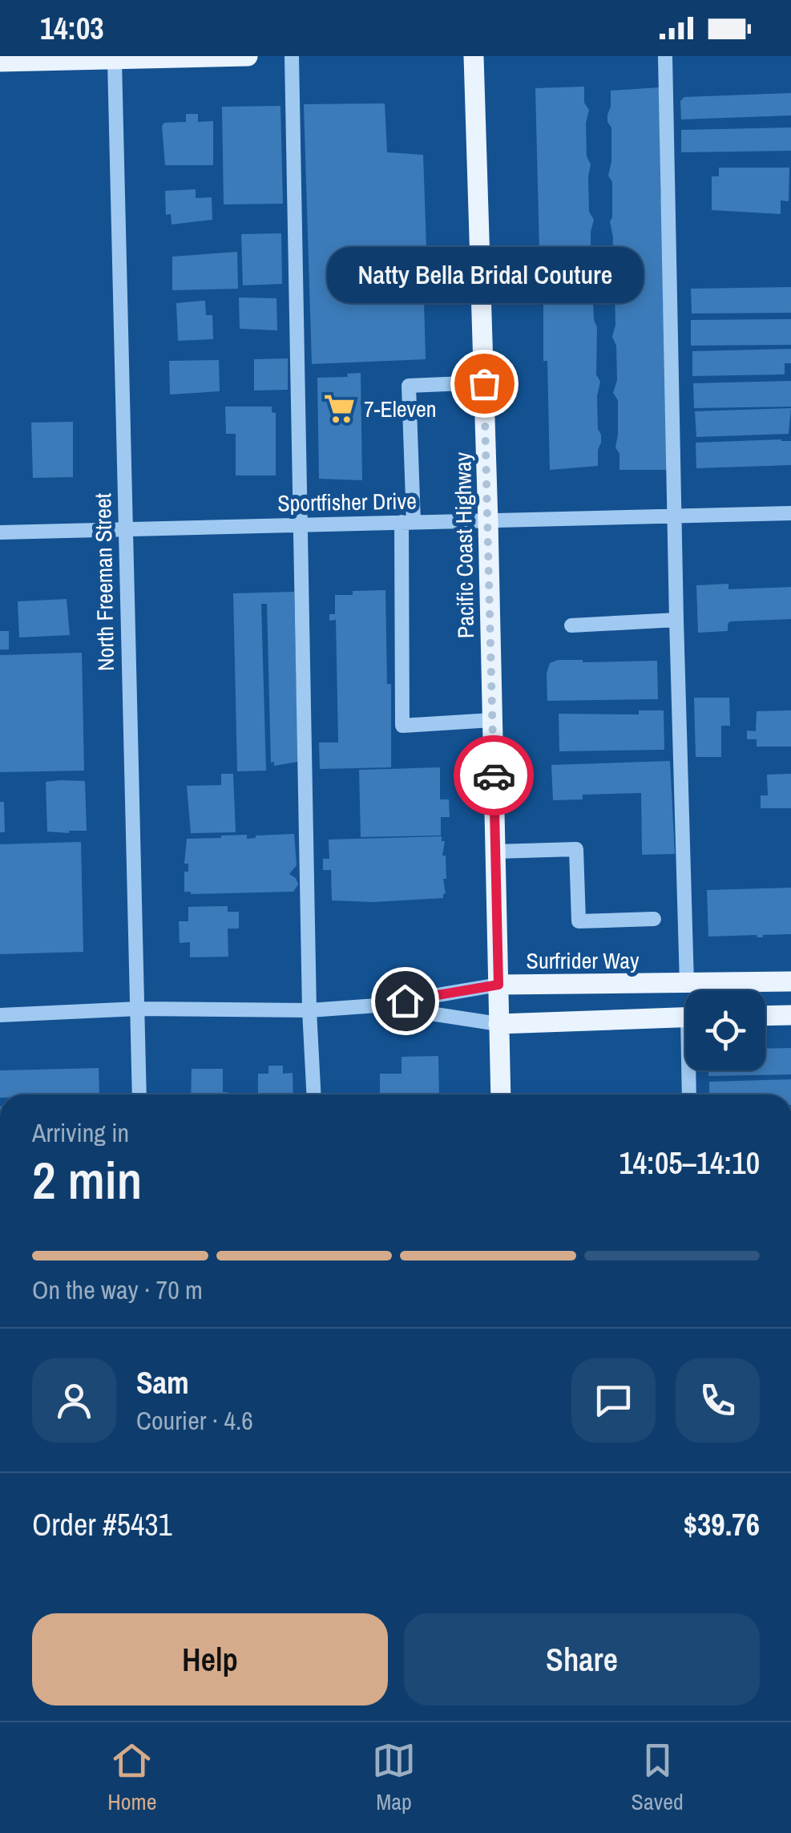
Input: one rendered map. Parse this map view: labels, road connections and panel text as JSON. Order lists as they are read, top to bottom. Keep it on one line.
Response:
{"streets":{"main road":["Pacific Coast Highway","Surfrider Way"],"street":["Sportfisher Drive","North Freeman Street"]},"crossings":[["Sportfisher Drive","Pacific Coast Highway"],["Sportfisher Drive","North Freeman Street"],["Pacific Coast Highway","Surfrider Way"],["North Freeman Street","Surfrider Way"]],"places":{"other":["Natty Bella Bridal Couture"],"supermarket":["7-Eleven"]},"page":{"status":"14:03","bubble":"Natty Bella Bridal Couture","heading":["2 min","Arriving in","14:05–14:10"],"panel":["Sam","Courier · 4.6","Order #5431","$39.76"],"bar":"On the way · 70 m","buttons":["Help","Share"],"tabs":["Home","Map","Saved"]}}
